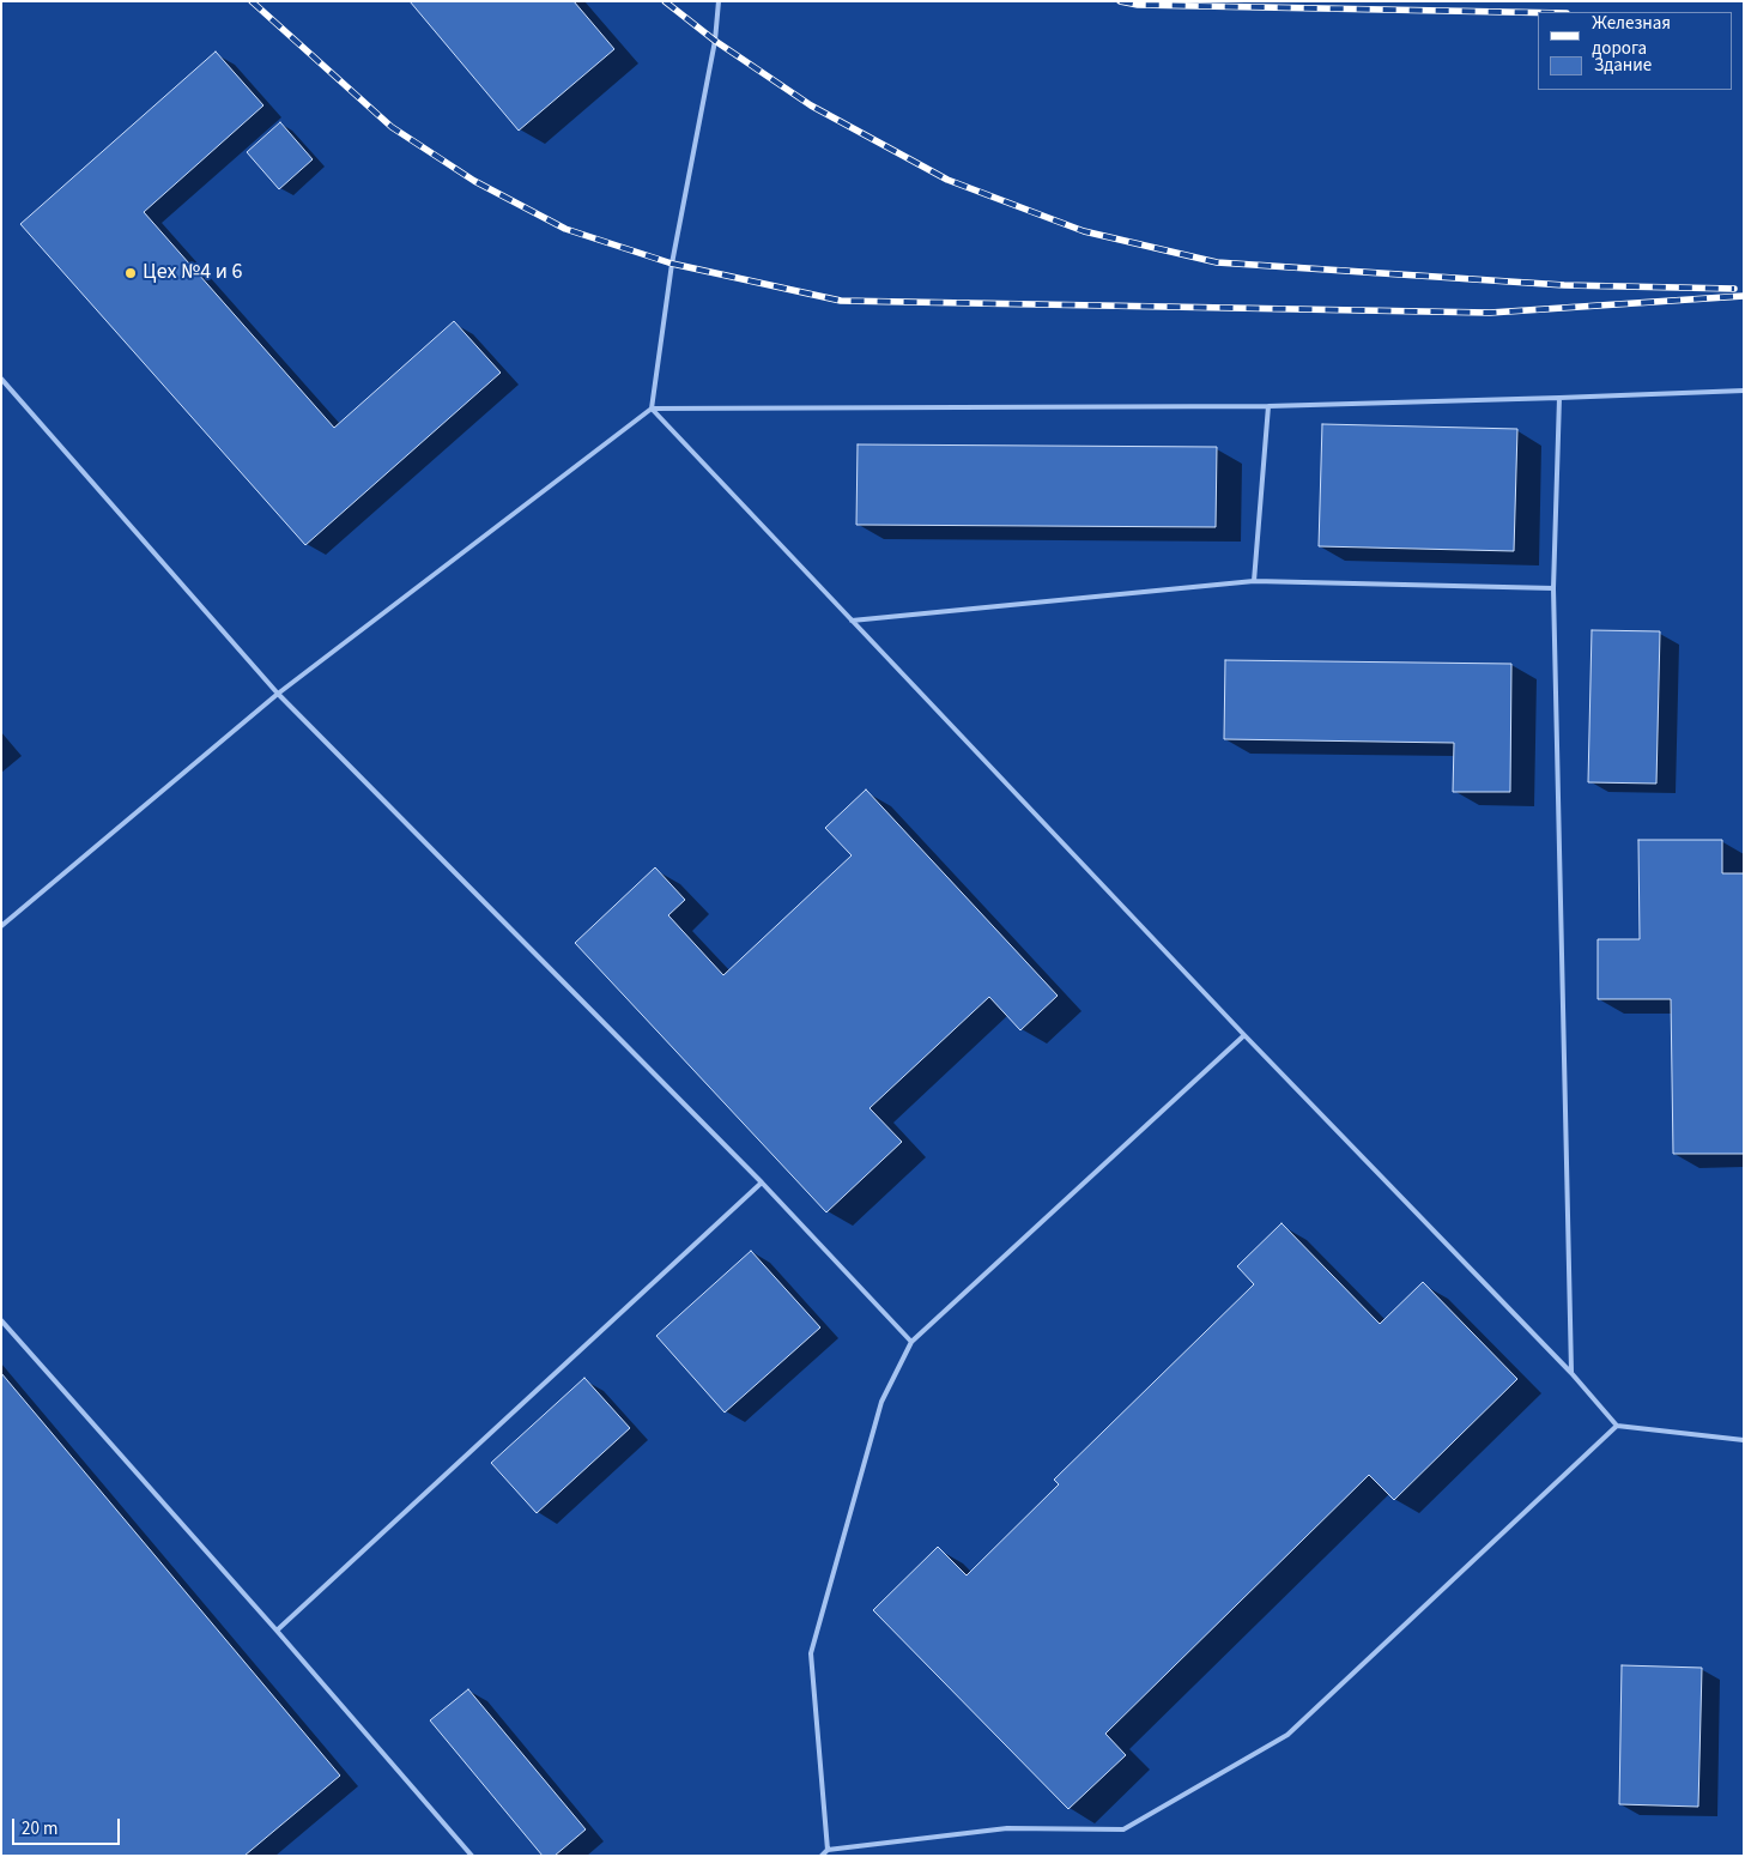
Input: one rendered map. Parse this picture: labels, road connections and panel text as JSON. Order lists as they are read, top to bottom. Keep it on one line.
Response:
{"places":["Цех №4 и 6"],"legend":["Железная дорога","Здание"],"scale_bar":"20 m"}
